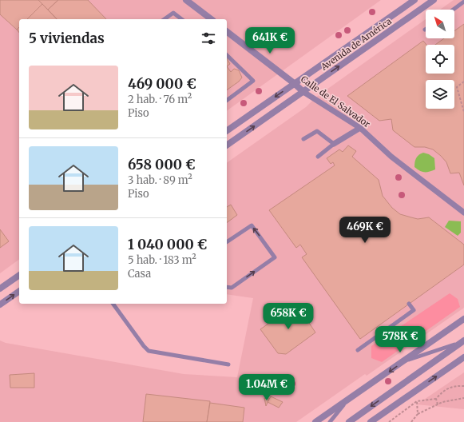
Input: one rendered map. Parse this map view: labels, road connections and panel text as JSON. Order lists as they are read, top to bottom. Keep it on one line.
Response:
{"streets":{"street":["Avenida de América","Calle de El Salvador"]},"crossings":[["Avenida de América","Calle de El Salvador"]],"north":"top left","page":{"heading":"5 viviendas","price":["641K €","469K €","658K €","578K €","1.04M €"],"list":[{"name":"469 000 €","note":"2 hab. · 76 m² · Piso"},{"name":"658 000 €","note":"3 hab. · 89 m² · Piso"},{"name":"1 040 000 €","note":"5 hab. · 183 m² · Casa"}]}}
